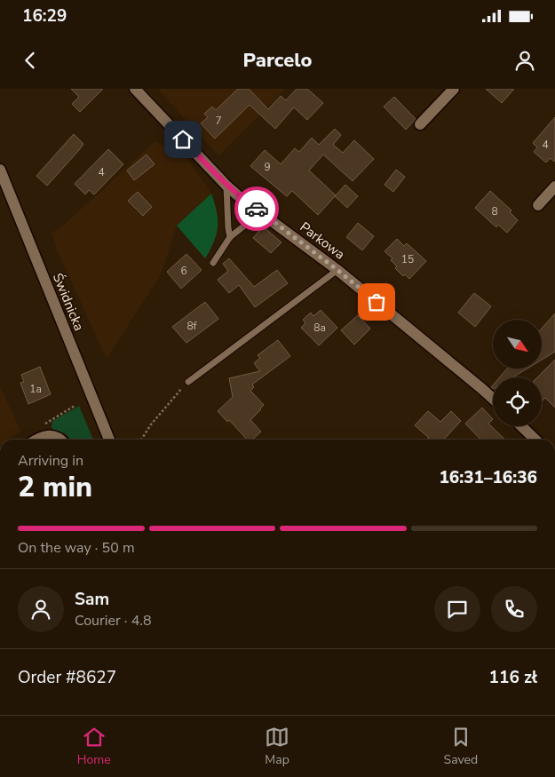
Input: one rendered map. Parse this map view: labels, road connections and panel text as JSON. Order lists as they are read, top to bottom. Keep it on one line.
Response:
{"streets":{"street":["Parkowa","Świdnicka"]},"house_numbers":["7","4","9","4","8","15","6","8f","8a","1a"],"north":"bottom right","page":{"status":"16:29","header":"Parcelo","heading":["2 min","Arriving in","16:31–16:36"],"panel":["Sam","Courier · 4.8","Order #8627","116 zł"],"bar":"On the way · 50 m","tabs":["Home","Map","Saved"]}}
